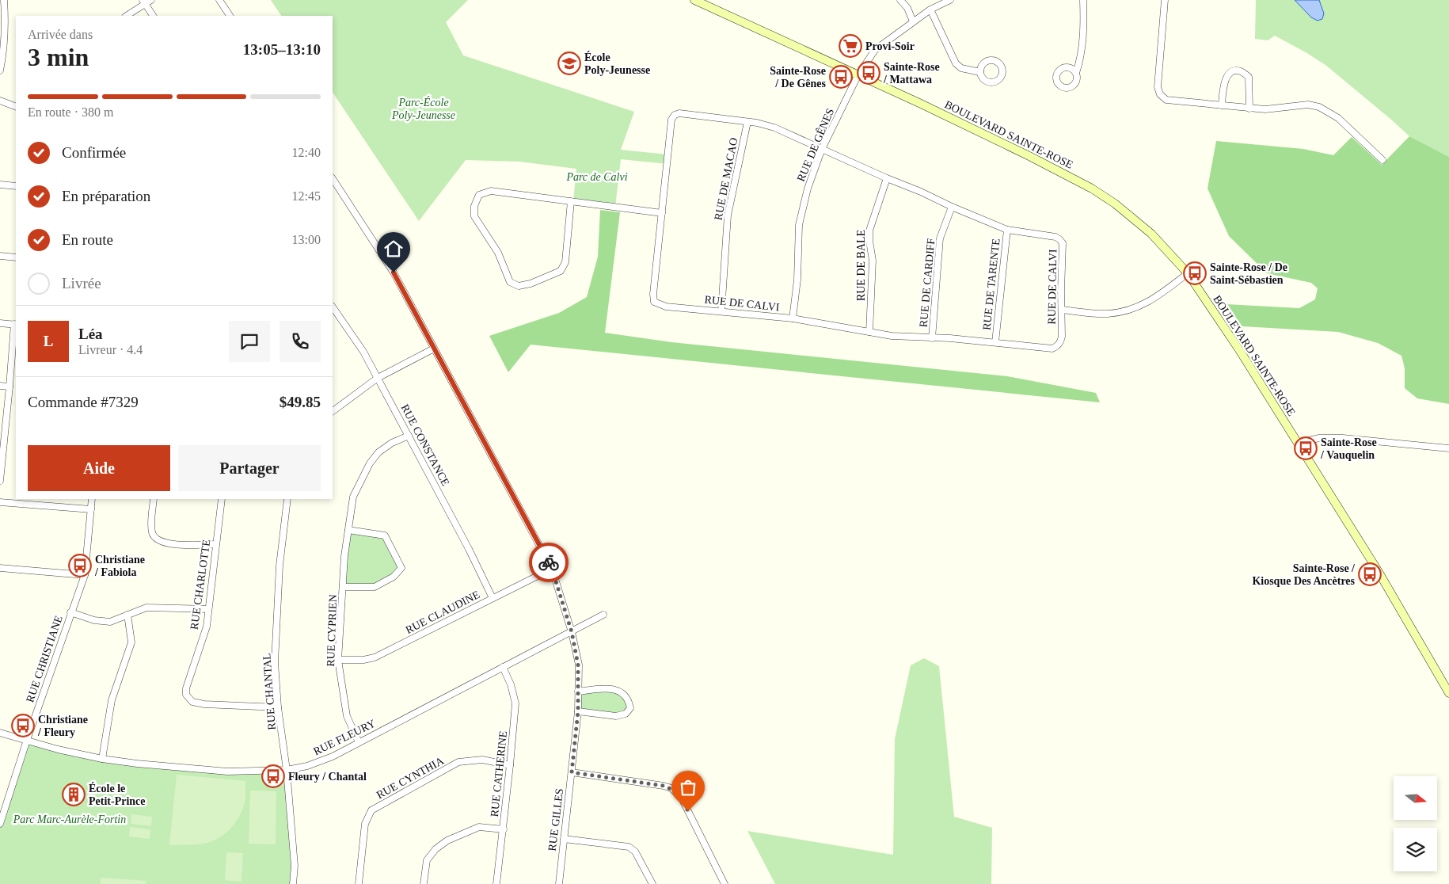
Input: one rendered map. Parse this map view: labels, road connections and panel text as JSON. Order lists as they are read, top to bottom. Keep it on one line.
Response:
{"streets":{"street":["BOULEVARD SAINTE-ROSE","RUE DE GÊNES","RUE DE MACAO","RUE DE BALE","RUE DE CARDIFF","RUE DE TARENTE","RUE DE CALVI","RUE CONSTANCE","RUE CHARLOTTE","RUE CLAUDINE","RUE CYPRIEN","RUE CHRISTIANE","RUE CHANTAL","RUE FLEURY","RUE CATHERINE","RUE CYNTHIA","RUE GILLES"]},"crossings":[["BOULEVARD SAINTE-ROSE","RUE DE GÊNES"],["RUE DE GÊNES","RUE DE CALVI"],["RUE DE MACAO","RUE DE CALVI"],["RUE DE BALE","RUE DE CALVI"],["RUE DE CARDIFF","RUE DE CALVI"],["RUE DE TARENTE","RUE DE CALVI"],["RUE CONSTANCE","RUE CLAUDINE"],["RUE CONSTANCE","RUE CYPRIEN"],["RUE CHARLOTTE","RUE CHANTAL"],["RUE CLAUDINE","RUE CYPRIEN"],["RUE CLAUDINE","RUE GILLES"],["RUE CYPRIEN","RUE FLEURY"],["RUE CHRISTIANE","RUE FLEURY"],["RUE CHANTAL","RUE FLEURY"],["RUE FLEURY","RUE CATHERINE"],["RUE FLEURY","RUE GILLES"],["RUE CATHERINE","RUE CYNTHIA"]],"parks":["Parc-École Poly-Jeunesse","Parc de Calvi","Parc Marc-Aurèle-Fortin"],"places":{"supermarket":["Provi-Soir"],"school or university":["École Poly-Jeunesse"],"bus stop":["Sainte-Rose / Mattawa","Sainte-Rose / De Gênes","Sainte-Rose / De Saint-Sébastien","Sainte-Rose / Vauquelin","Christiane / Fabiola","Sainte-Rose / Kiosque Des Ancètres","Christiane / Fleury","Fleury / Chantal"],"building":["École le Petit-Prince"]},"north":"right","page":{"heading":["3 min","Arrivée dans","13:05–13:10"],"panel":["Léa","Livreur · 4.4","Commande #7329","$49.85"],"bar":"En route · 380 m","list":[["Confirmée","12:40"],["En préparation","12:45"],["En route","13:00"],"Livrée"],"round":"L","buttons":["Aide","Partager"]}}
